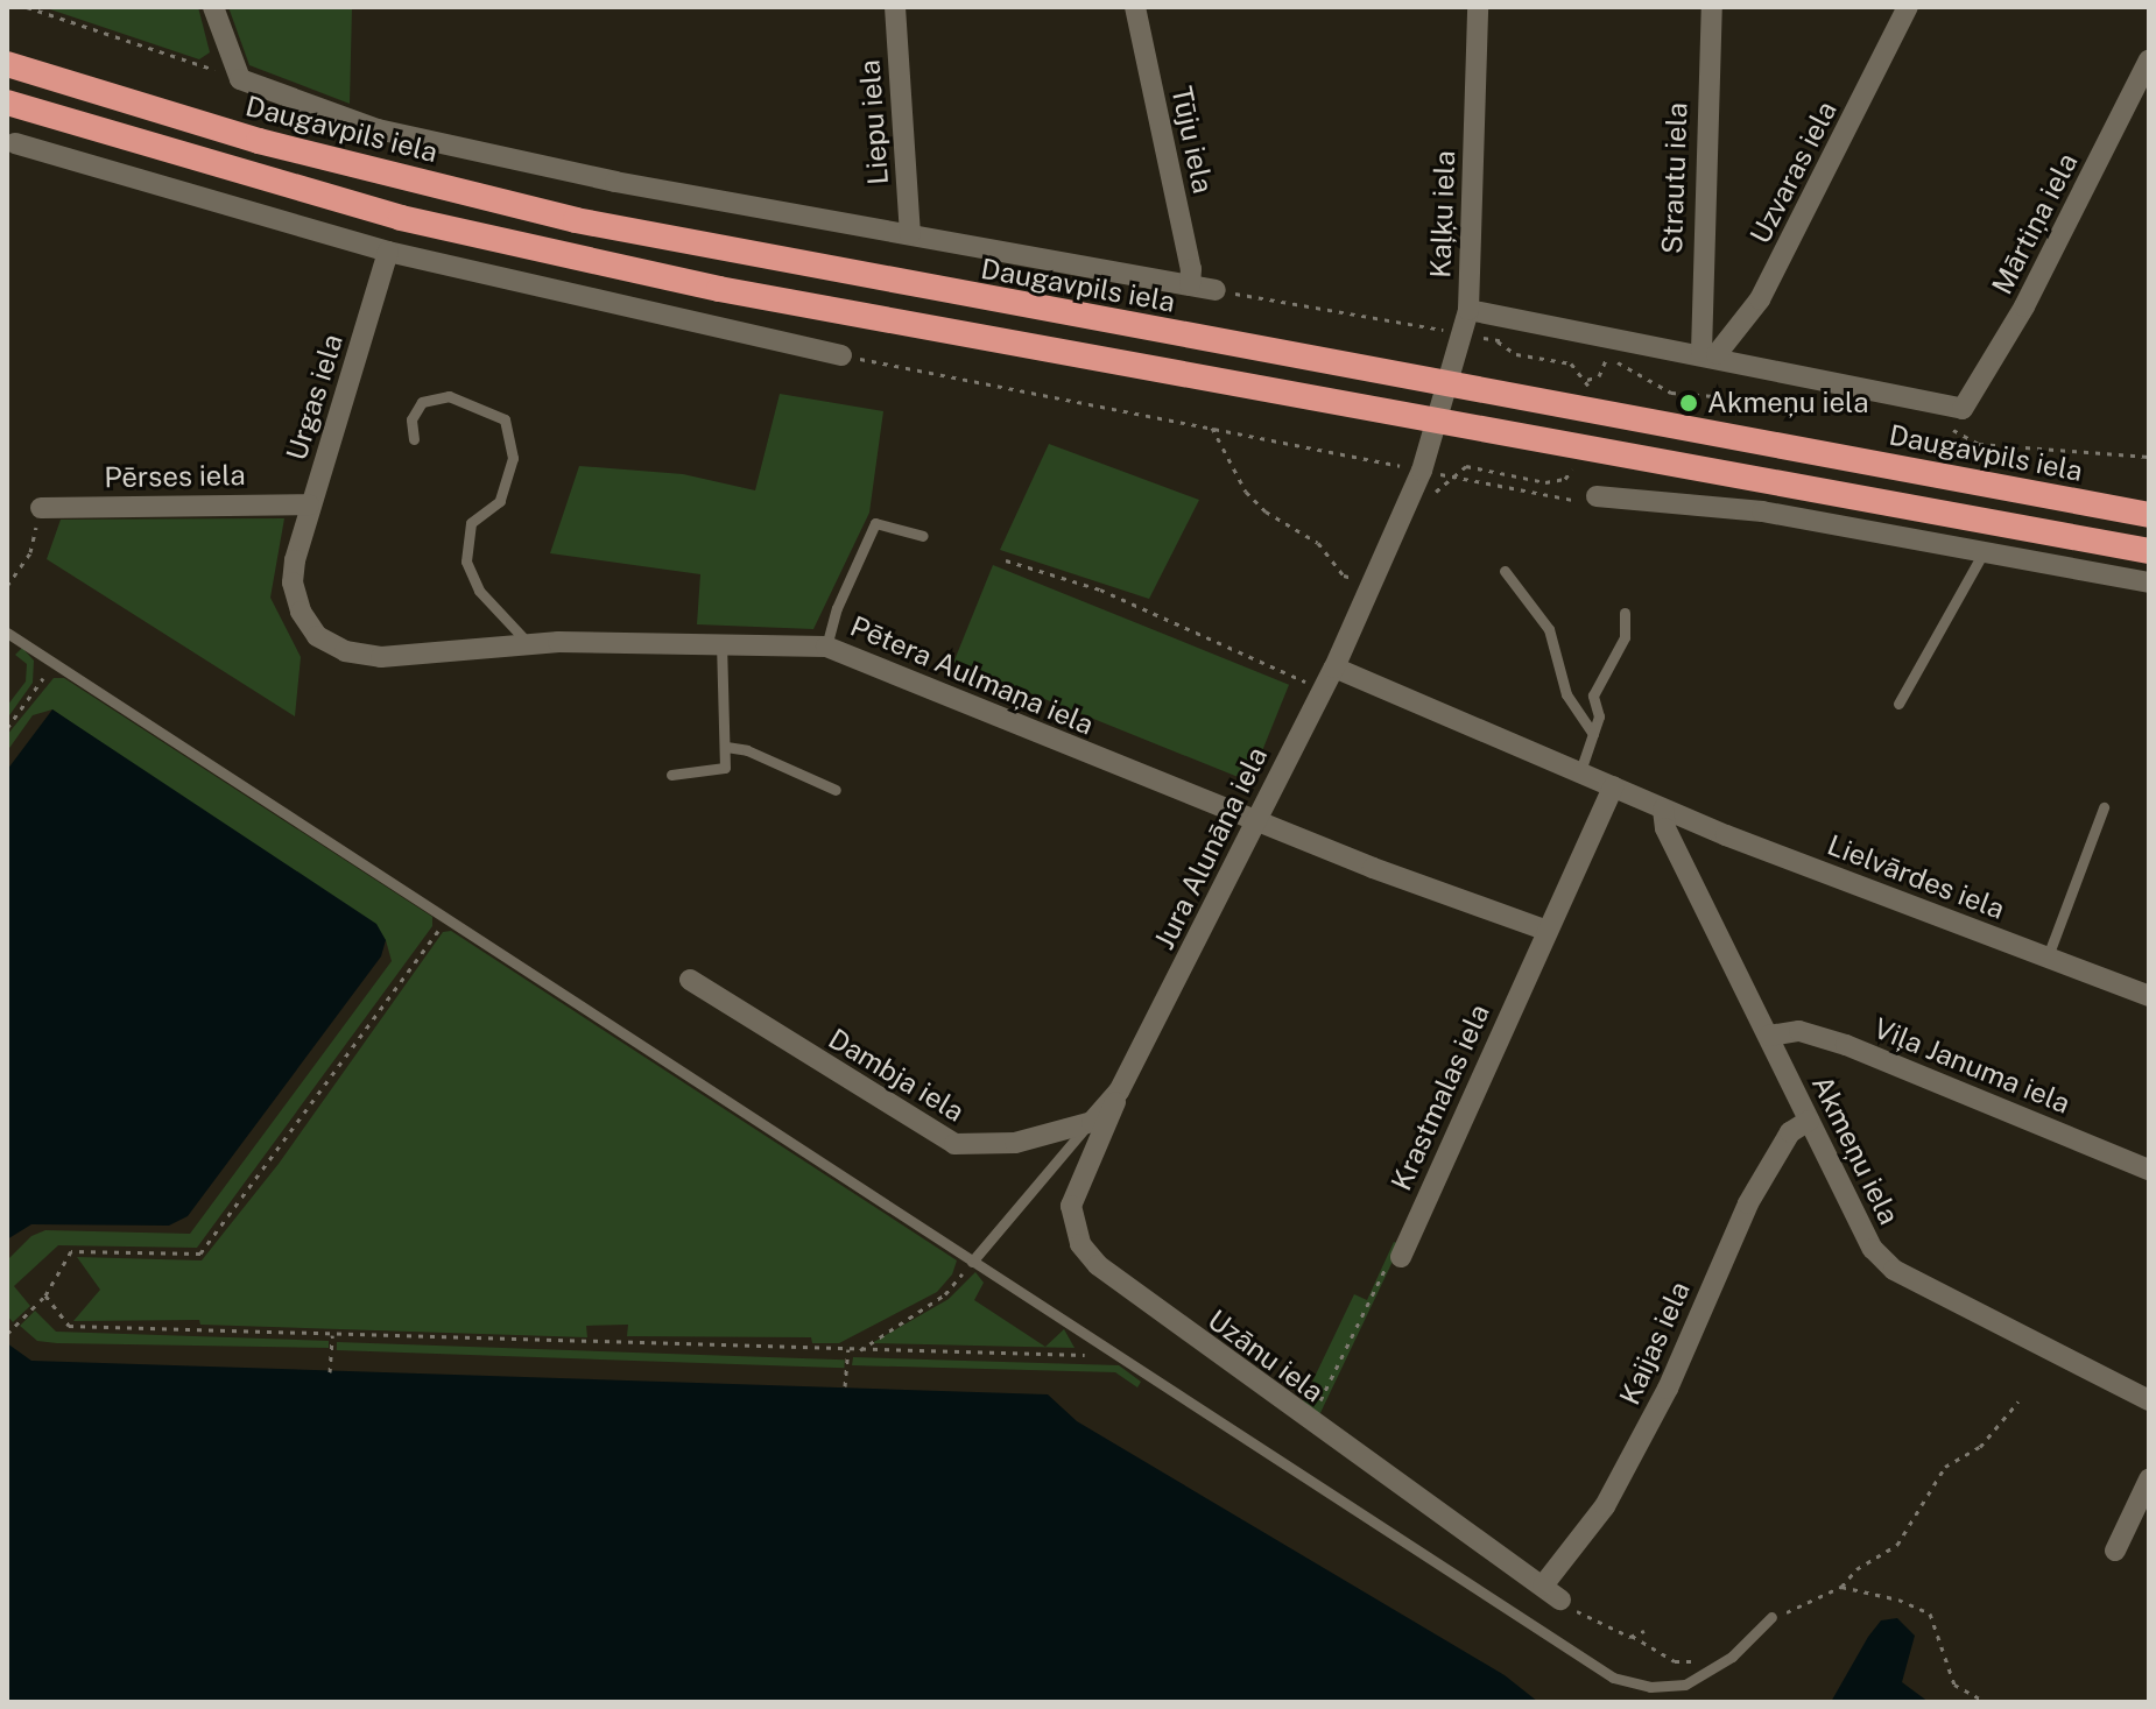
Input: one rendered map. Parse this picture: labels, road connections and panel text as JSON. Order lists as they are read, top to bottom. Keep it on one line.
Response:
{"streets":{"highway":["Daugavpils iela"],"street":["Liepu iela","Tūju iela","Uzvaras iela","Strautu iela","Kaļķu iela","Mārtiņa iela","Urgas iela","Pērses iela","Pētera Aulmaņa iela","Jura Alunāna iela","Lielvārdes iela","Viļa Januma iela","Dambja iela","Krastmalas iela","Akmeņu iela","Kaijas iela","Uzānu iela"]},"crossings":[["Daugavpils iela","Uzvaras iela"],["Daugavpils iela","Strautu iela"],["Daugavpils iela","Kaļķu iela"],["Daugavpils iela","Mārtiņa iela"],["Uzvaras iela","Strautu iela"],["Kaļķu iela","Jura Alunāna iela"],["Urgas iela","Pērses iela"],["Urgas iela","Pētera Aulmaņa iela"],["Pētera Aulmaņa iela","Jura Alunāna iela"],["Pētera Aulmaņa iela","Krastmalas iela"],["Jura Alunāna iela","Dambja iela"],["Jura Alunāna iela","Uzānu iela"],["Lielvārdes iela","Akmeņu iela"],["Viļa Januma iela","Akmeņu iela"],["Akmeņu iela","Kaijas iela"],["Kaijas iela","Uzānu iela"]],"places":["Akmeņu iela"]}
